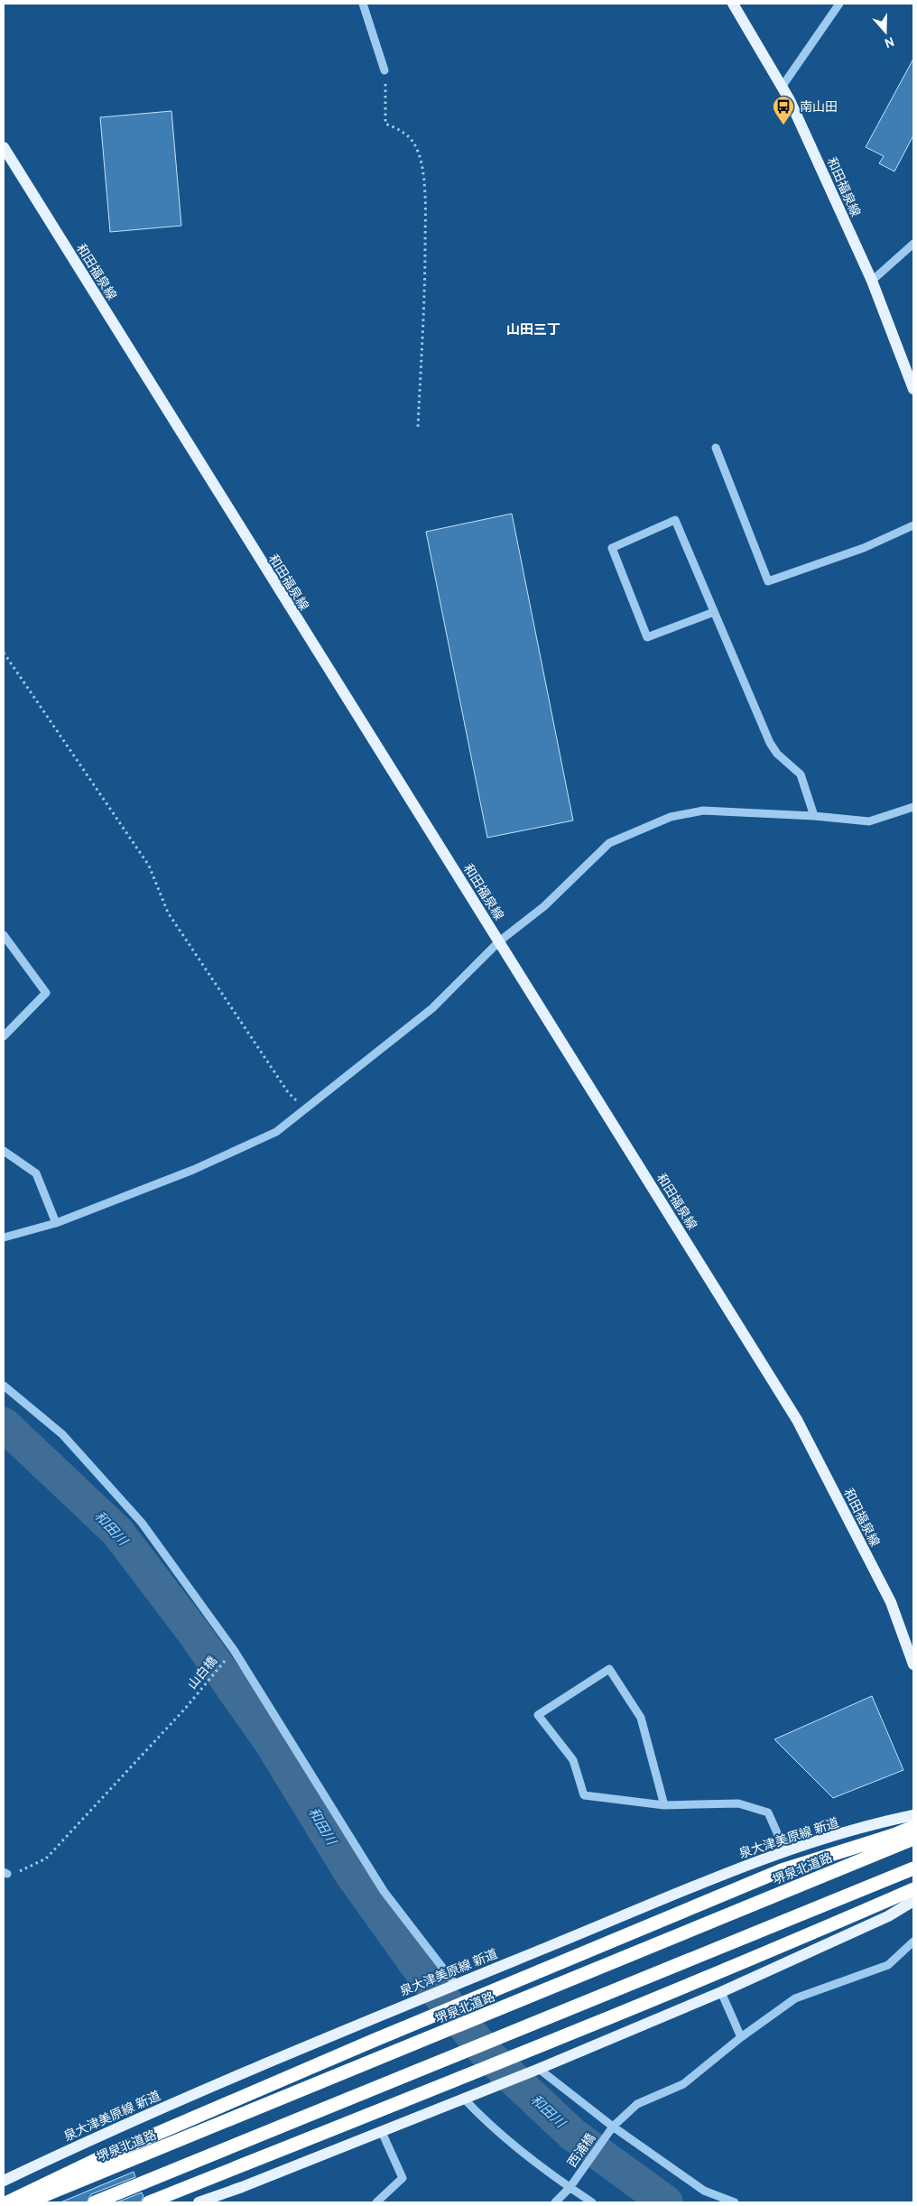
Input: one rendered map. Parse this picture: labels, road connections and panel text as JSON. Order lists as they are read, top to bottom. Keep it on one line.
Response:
{"streets":{"highway":["堺泉北道路"],"main road":["和田福泉線","泉大津美原線 新道"],"street":["西浦橋"],"path":["山白橋"]},"districts":["山田三丁"],"water":["和田川"],"places":{"bus stop":["南山田"]},"north":"bottom"}
